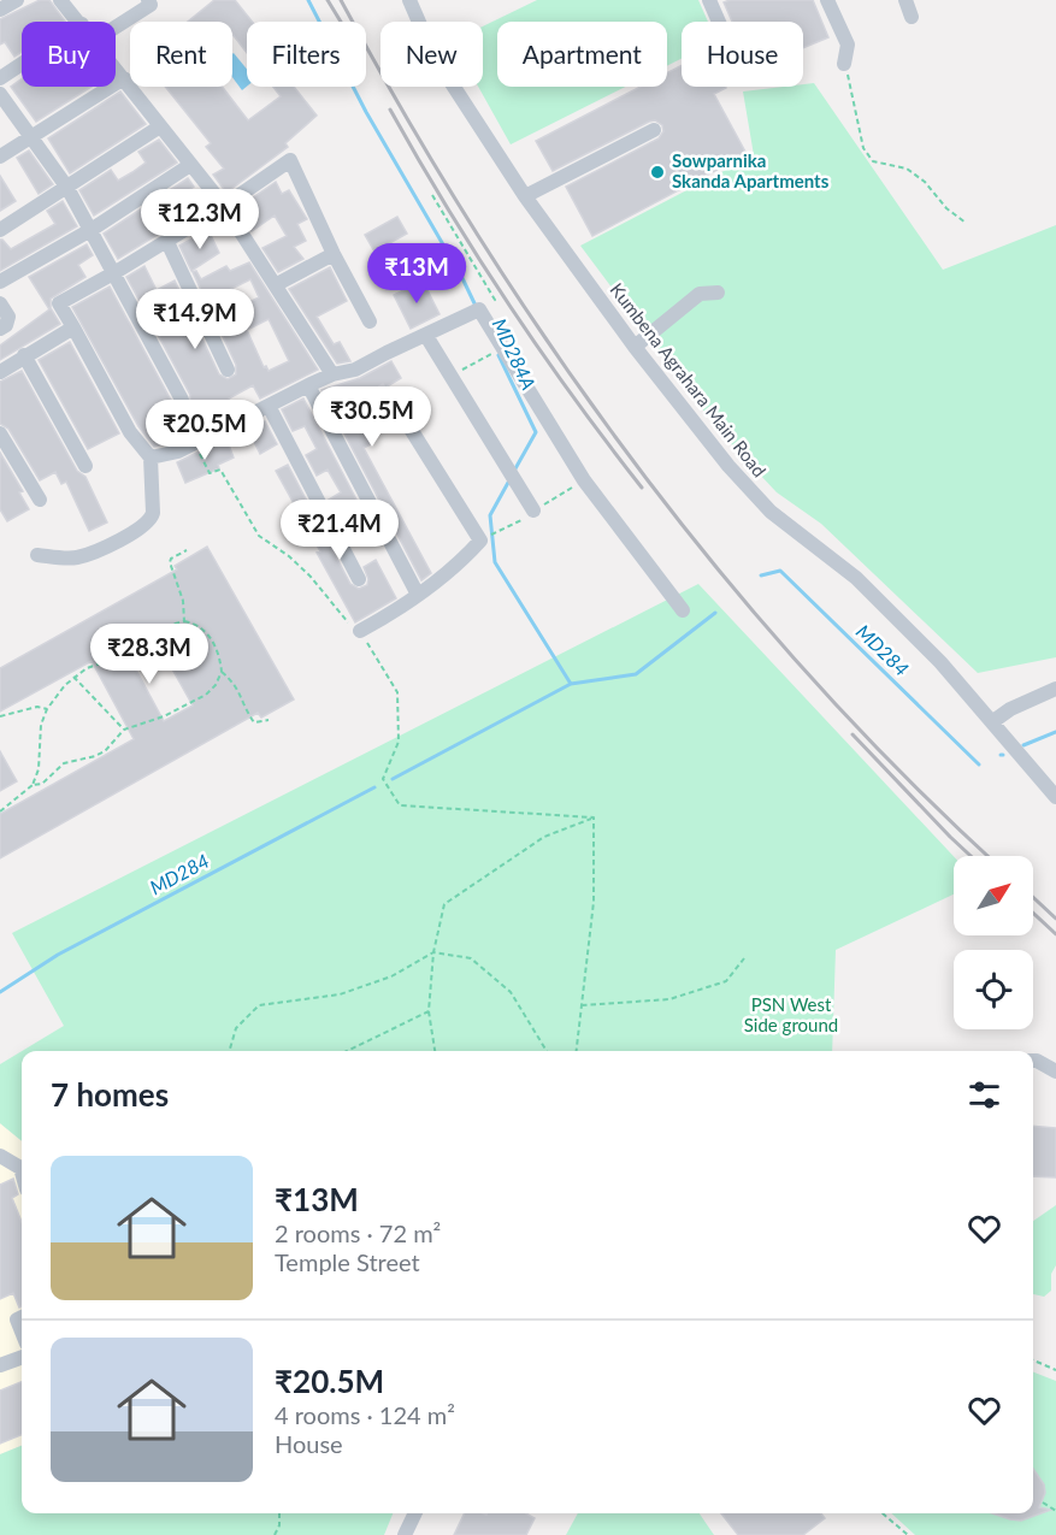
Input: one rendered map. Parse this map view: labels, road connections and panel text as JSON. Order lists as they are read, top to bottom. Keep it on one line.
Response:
{"streets":{"street":["Kumbena Agrahara Main Road"]},"water":["MD284A","MD284"],"parks":["PSN West Side ground"],"places":["Sowparnika Skanda Apartments"],"north":"top right","page":{"chip":["Buy","Rent","Filters","New","Apartment","House"],"price":["₹12.3M","₹13M","₹14.9M","₹30.5M","₹20.5M","₹21.4M","₹28.3M"],"heading":"7 homes","list":[{"name":"₹13M","note":"2 rooms · 72 m² · Temple Street"},{"name":"₹20.5M","note":"4 rooms · 124 m² · House"}]}}
